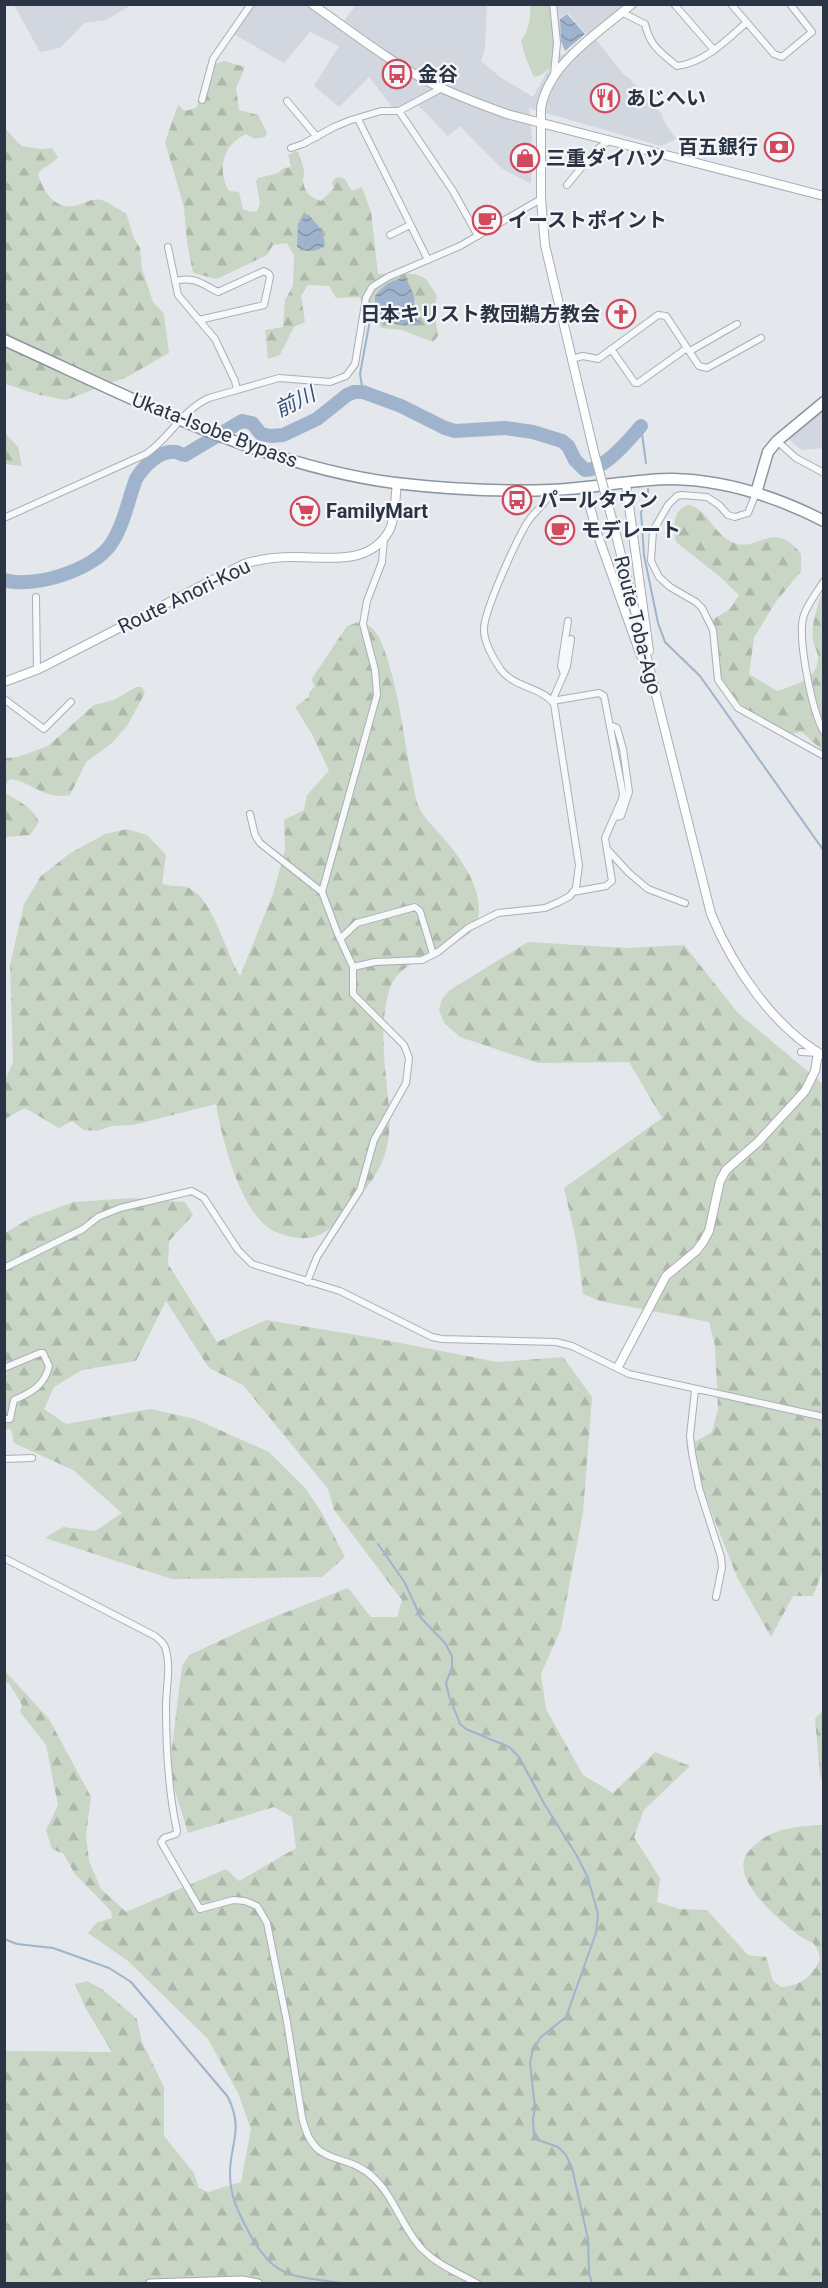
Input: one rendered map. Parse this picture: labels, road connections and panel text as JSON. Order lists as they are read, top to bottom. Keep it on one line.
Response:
{"streets":{"highway":["Ukata-Isobe Bypass"],"main road":["Route Anori-Kou","Route Toba-Ago"]},"water":["前川"],"places":{"bus stop":["金谷","パールタウン"],"restaurant":["あじへい"],"bank":["百五銀行"],"shop":["三重ダイハツ"],"cafe":["イーストポイント","モデレート"],"church":["日本キリスト教団鵜方教会"],"supermarket":["FamilyMart"]}}
